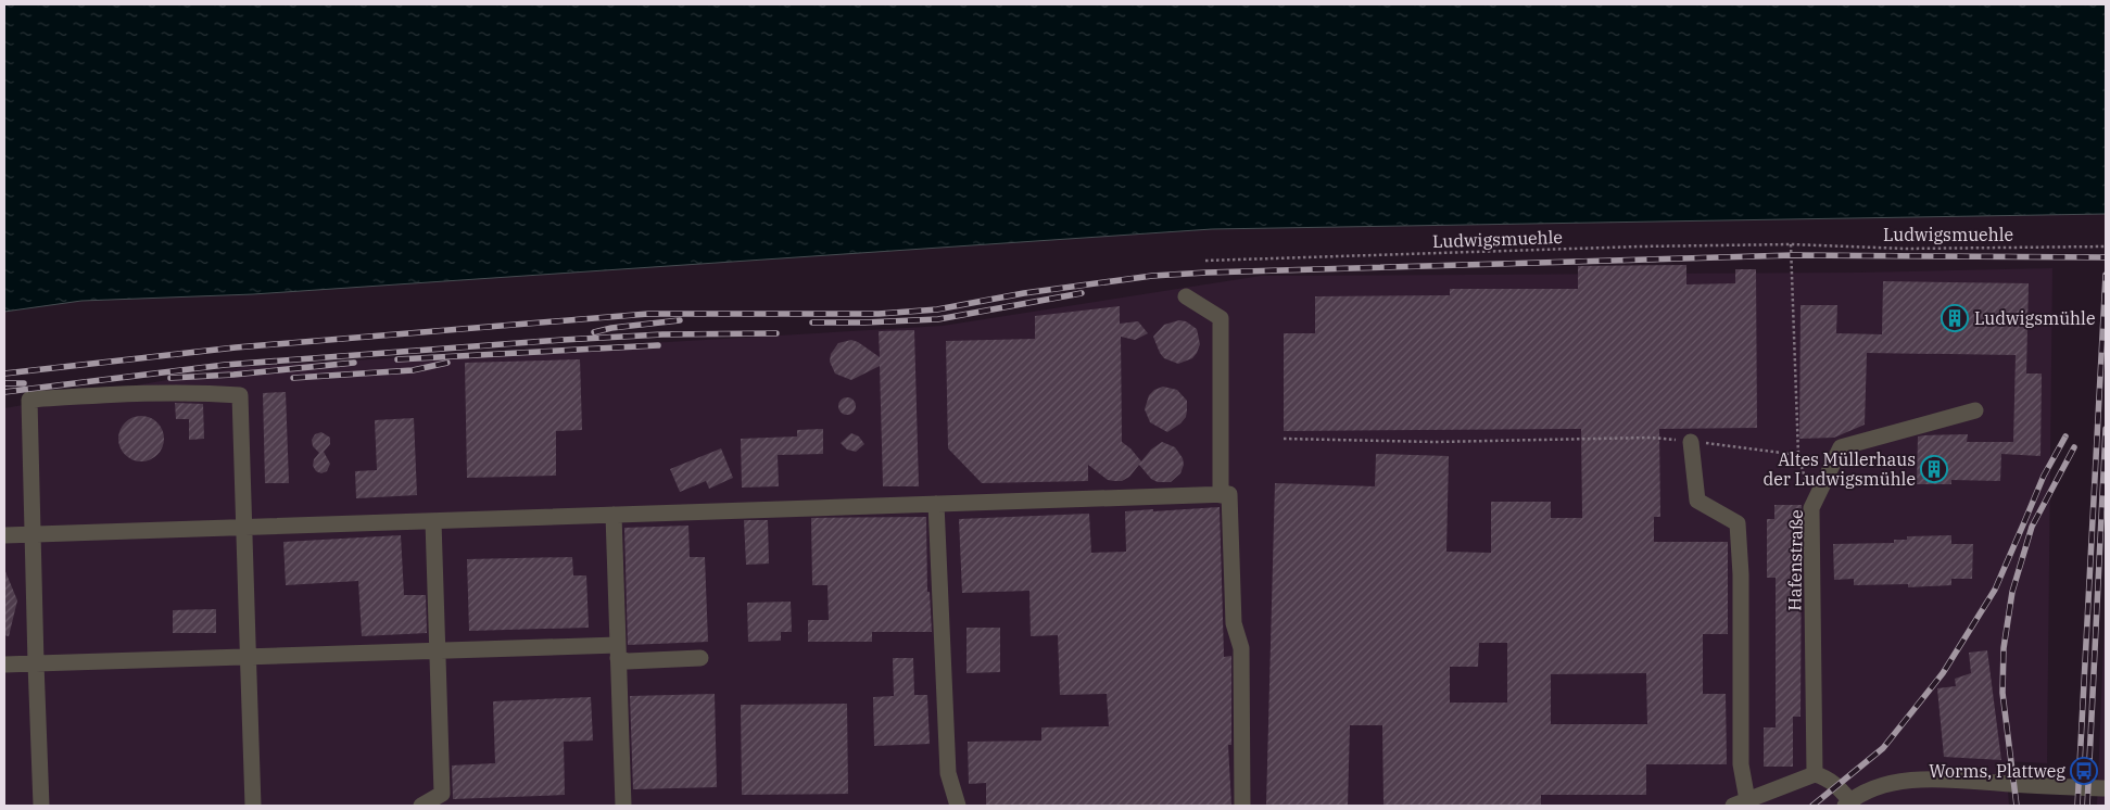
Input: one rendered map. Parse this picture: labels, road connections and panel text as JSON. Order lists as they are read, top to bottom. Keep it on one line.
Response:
{"streets":{"street":["Hafenstraße"],"path":["Ludwigsmuehle"]},"places":{"building":["Ludwigsmühle","Altes Müllerhaus der Ludwigsmühle"],"bus stop":["Worms, Plattweg"]}}
